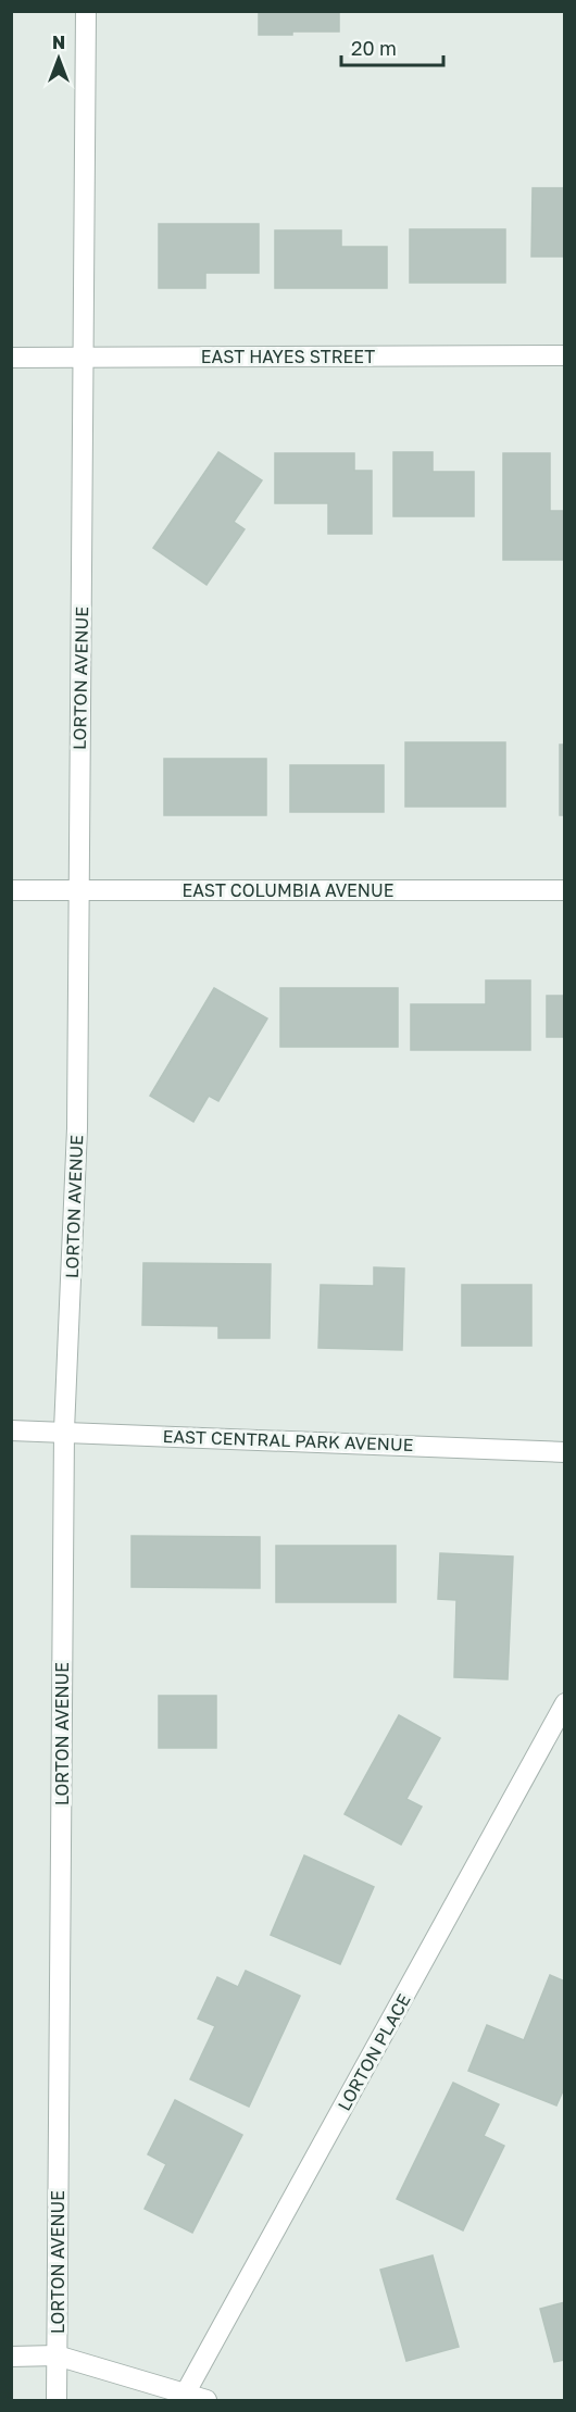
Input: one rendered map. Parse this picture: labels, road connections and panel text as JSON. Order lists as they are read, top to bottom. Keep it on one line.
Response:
{"streets":{"street":["EAST HAYES STREET","LORTON AVENUE","EAST COLUMBIA AVENUE","EAST CENTRAL PARK AVENUE","LORTON PLACE"]},"crossings":[["EAST HAYES STREET","LORTON AVENUE"],["LORTON AVENUE","EAST COLUMBIA AVENUE"],["LORTON AVENUE","EAST CENTRAL PARK AVENUE"]],"scale_bar":"20 m","north":"top"}
